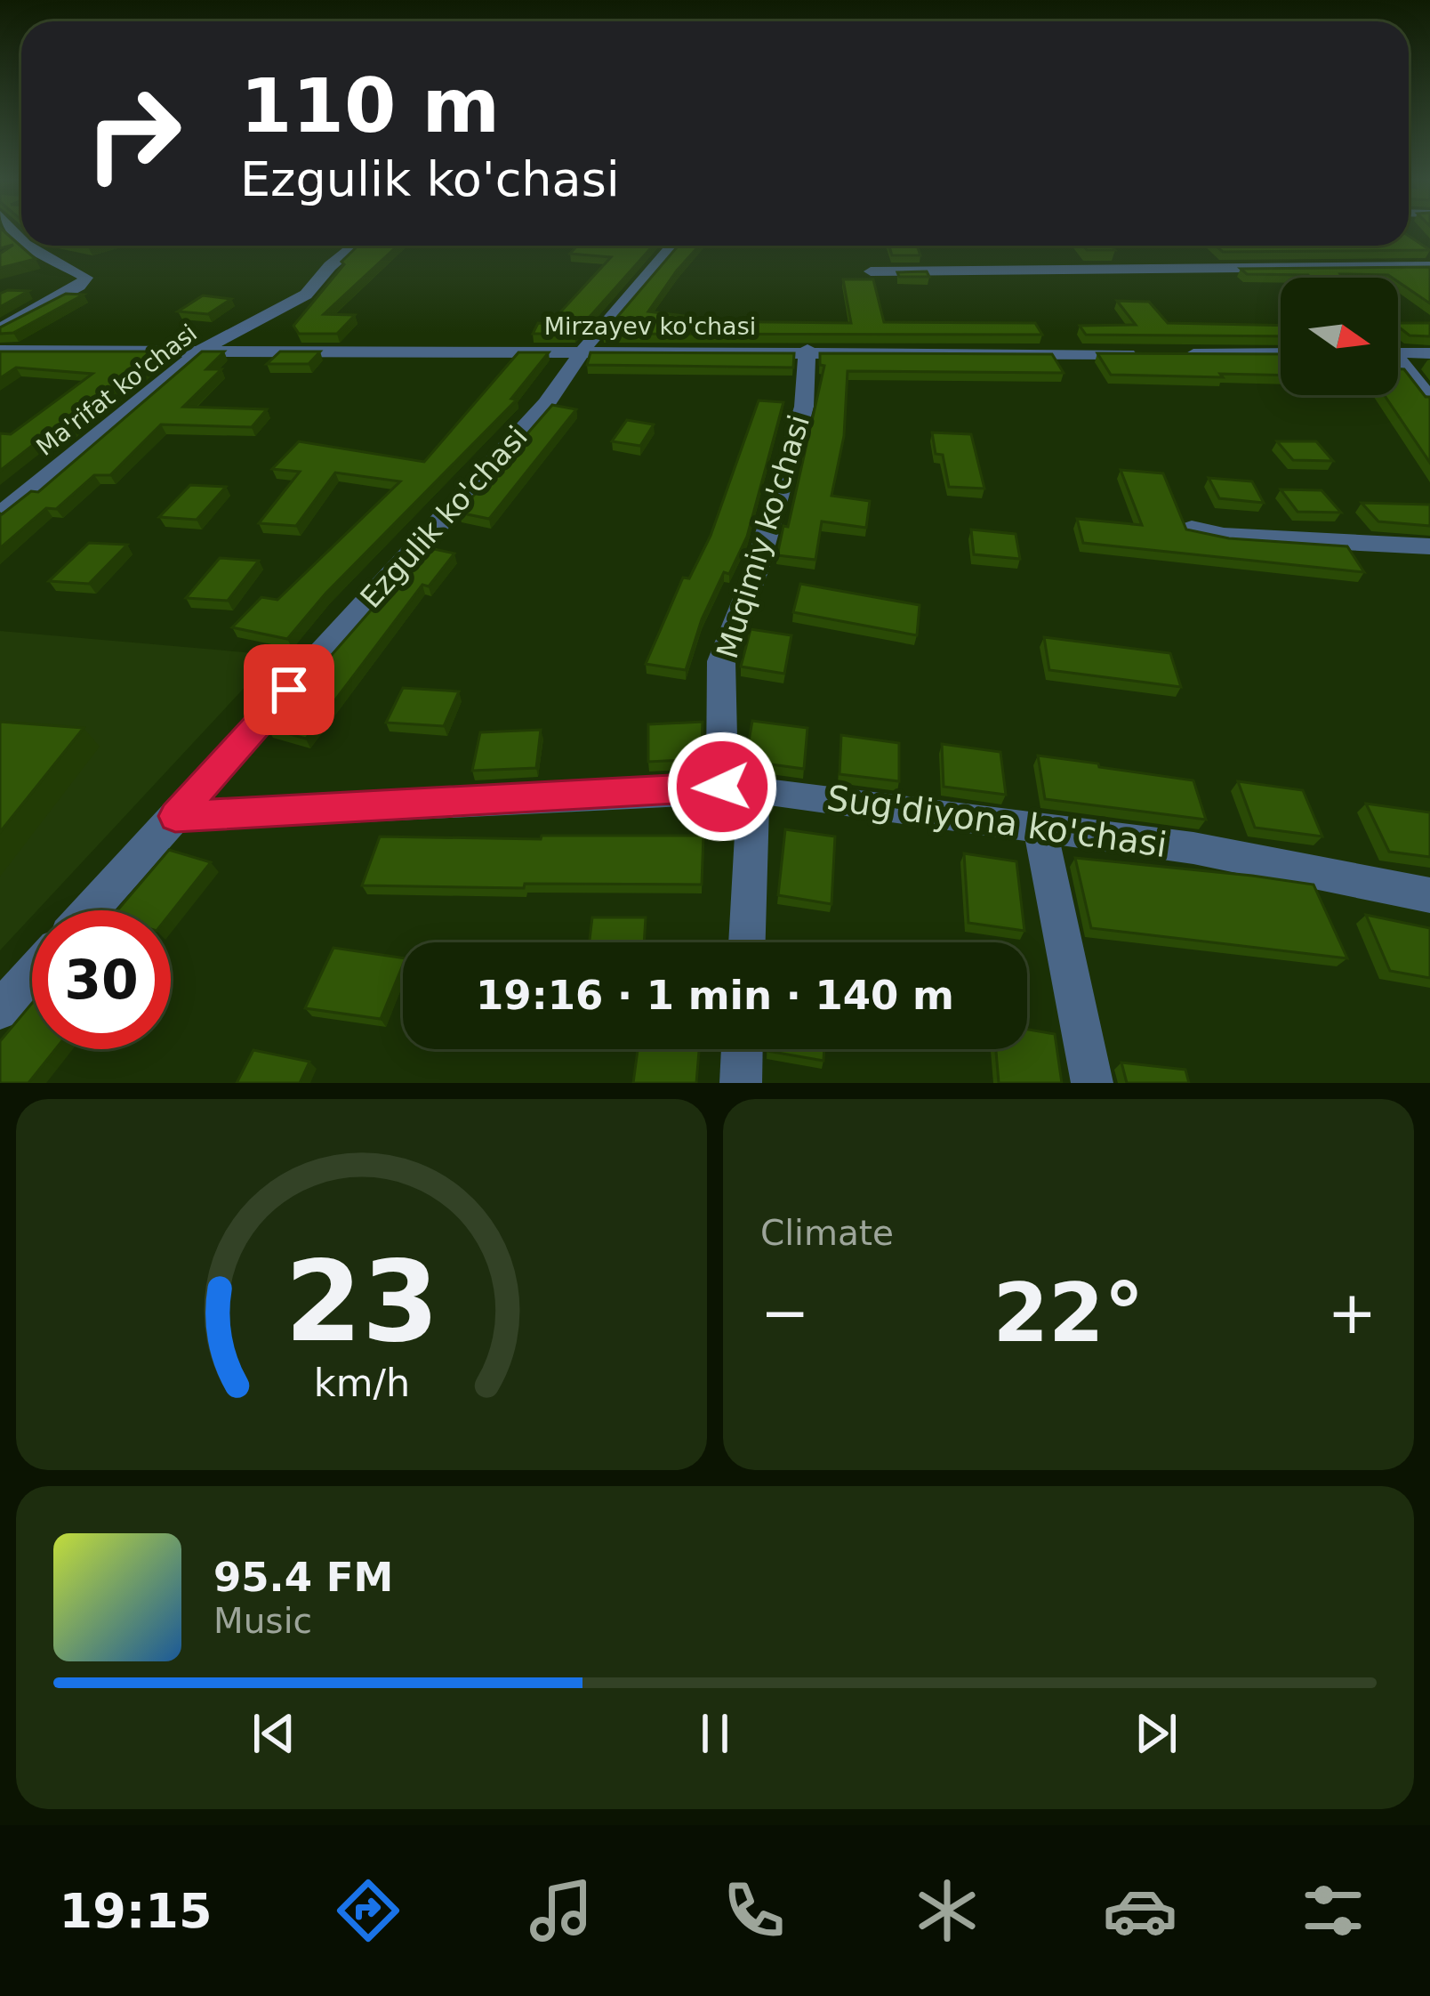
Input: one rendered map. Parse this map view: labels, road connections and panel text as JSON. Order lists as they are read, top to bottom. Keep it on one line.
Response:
{"streets":{"street":["Mirzayev ko'chasi","Ma'rifat ko'chasi","Ezgulik ko'chasi","Muqimiy ko'chasi","Sug'diyona ko'chasi"]},"crossings":[["Mirzayev ko'chasi","Ma'rifat ko'chasi"],["Mirzayev ko'chasi","Ezgulik ko'chasi"],["Mirzayev ko'chasi","Muqimiy ko'chasi"],["Ezgulik ko'chasi","Sug'diyona ko'chasi"],["Muqimiy ko'chasi","Sug'diyona ko'chasi"]],"north":"right","page":{"turn":["110 m","Ezgulik ko'chasi"],"limit":"30","trip":"19:16 · 1 min · 140 m","tile":"Climate","heat":["−","22°","+"],"song":["95.4 FM","Music"],"tabs":"19:15","gauge":["23","km/h"]}}
